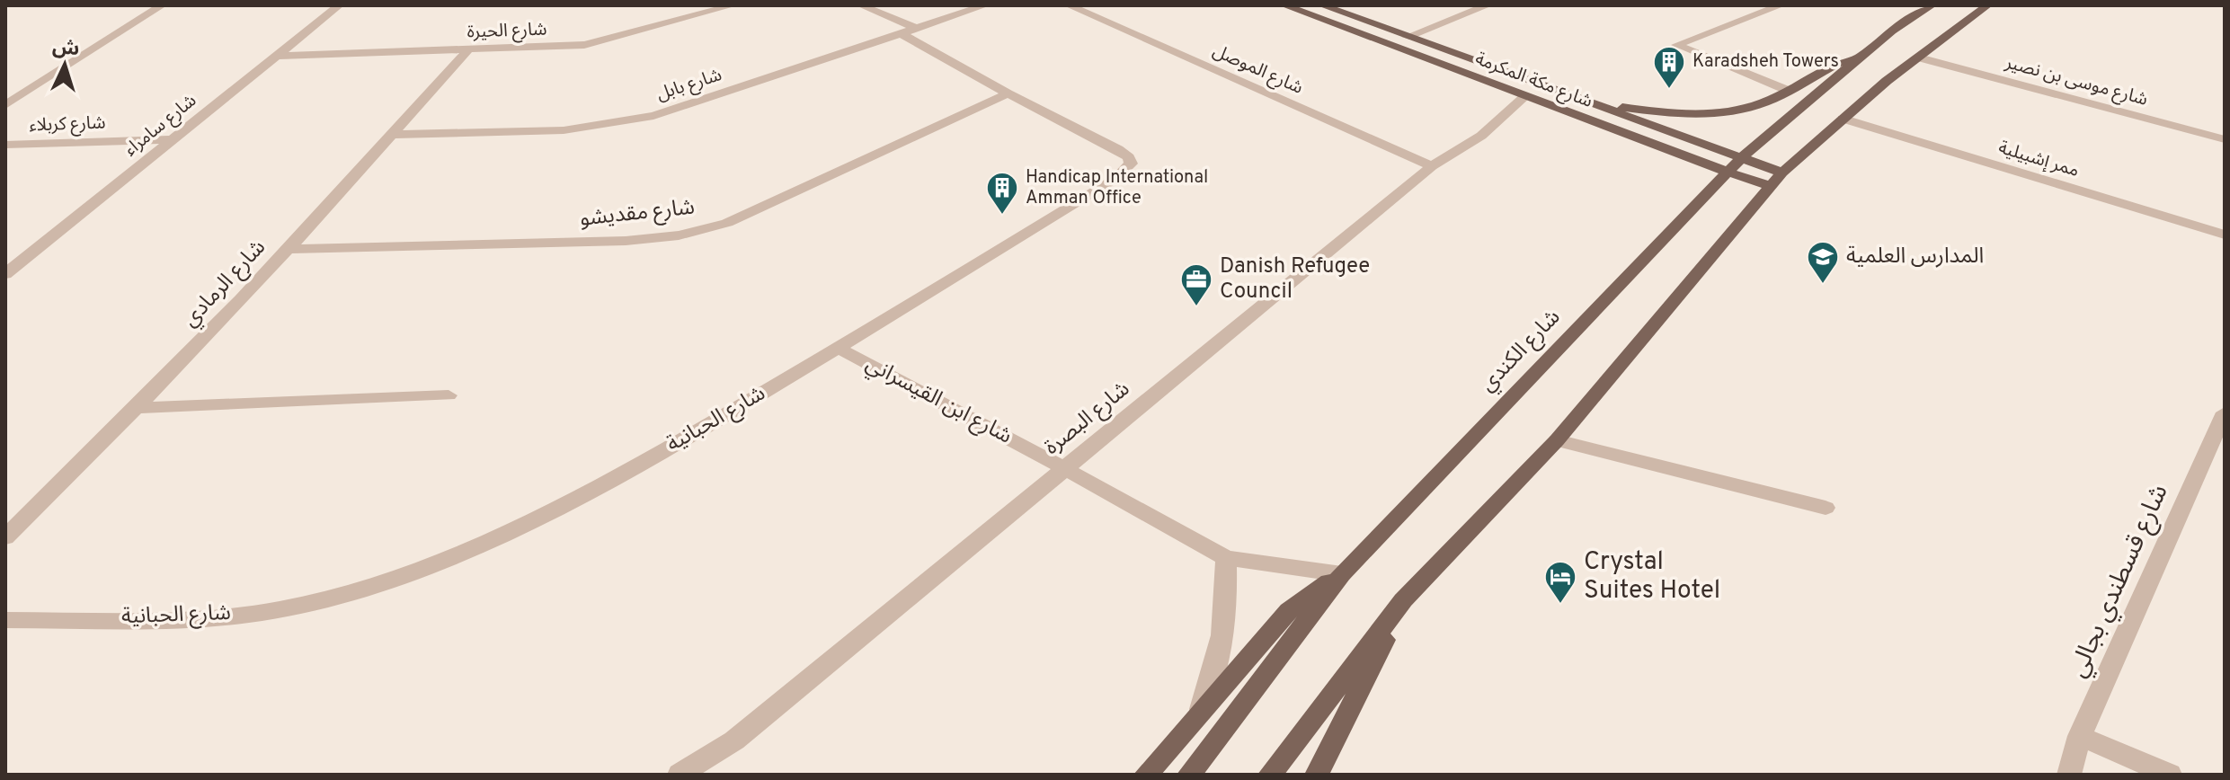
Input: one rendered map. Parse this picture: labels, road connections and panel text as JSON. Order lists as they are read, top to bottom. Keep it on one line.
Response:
{"streets":{"main road":["شارع مكة المكرمة","شارع الكندي"],"street":["شارع الحيرة","شارع الموصل","شارع موسى بن نصير","شارع بابل","شارع كربلاء","شارع سامراء","ممر إشبيلية","شارع مقديشو","شارع الرمادي","شارع ابن القيسراني","شارع البصرة","شارع الحبانية","شارع قسطندي بجالي"]},"crossings":[["شارع الحيرة","شارع سامراء"],["شارع الحيرة","شارع الرمادي"],["شارع الموصل","شارع البصرة"],["شارع مكة المكرمة","شارع الكندي"],["شارع مكة المكرمة","شارع البصرة"],["شارع بابل","شارع الرمادي"],["شارع بابل","شارع الحبانية"],["شارع كربلاء","شارع سامراء"],["شارع مقديشو","شارع الرمادي"],["شارع مقديشو","شارع الحبانية"],["شارع الكندي","شارع ابن القيسراني"],["شارع ابن القيسراني","شارع البصرة"],["شارع ابن القيسراني","شارع الحبانية"]],"places":{"building":["Karadsheh Towers","Handicap International Amman Office"],"school or university":["المدارس العلمية"],"office":["Danish Refugee Council"],"hotel":["Crystal Suites Hotel"]},"north":"top"}
